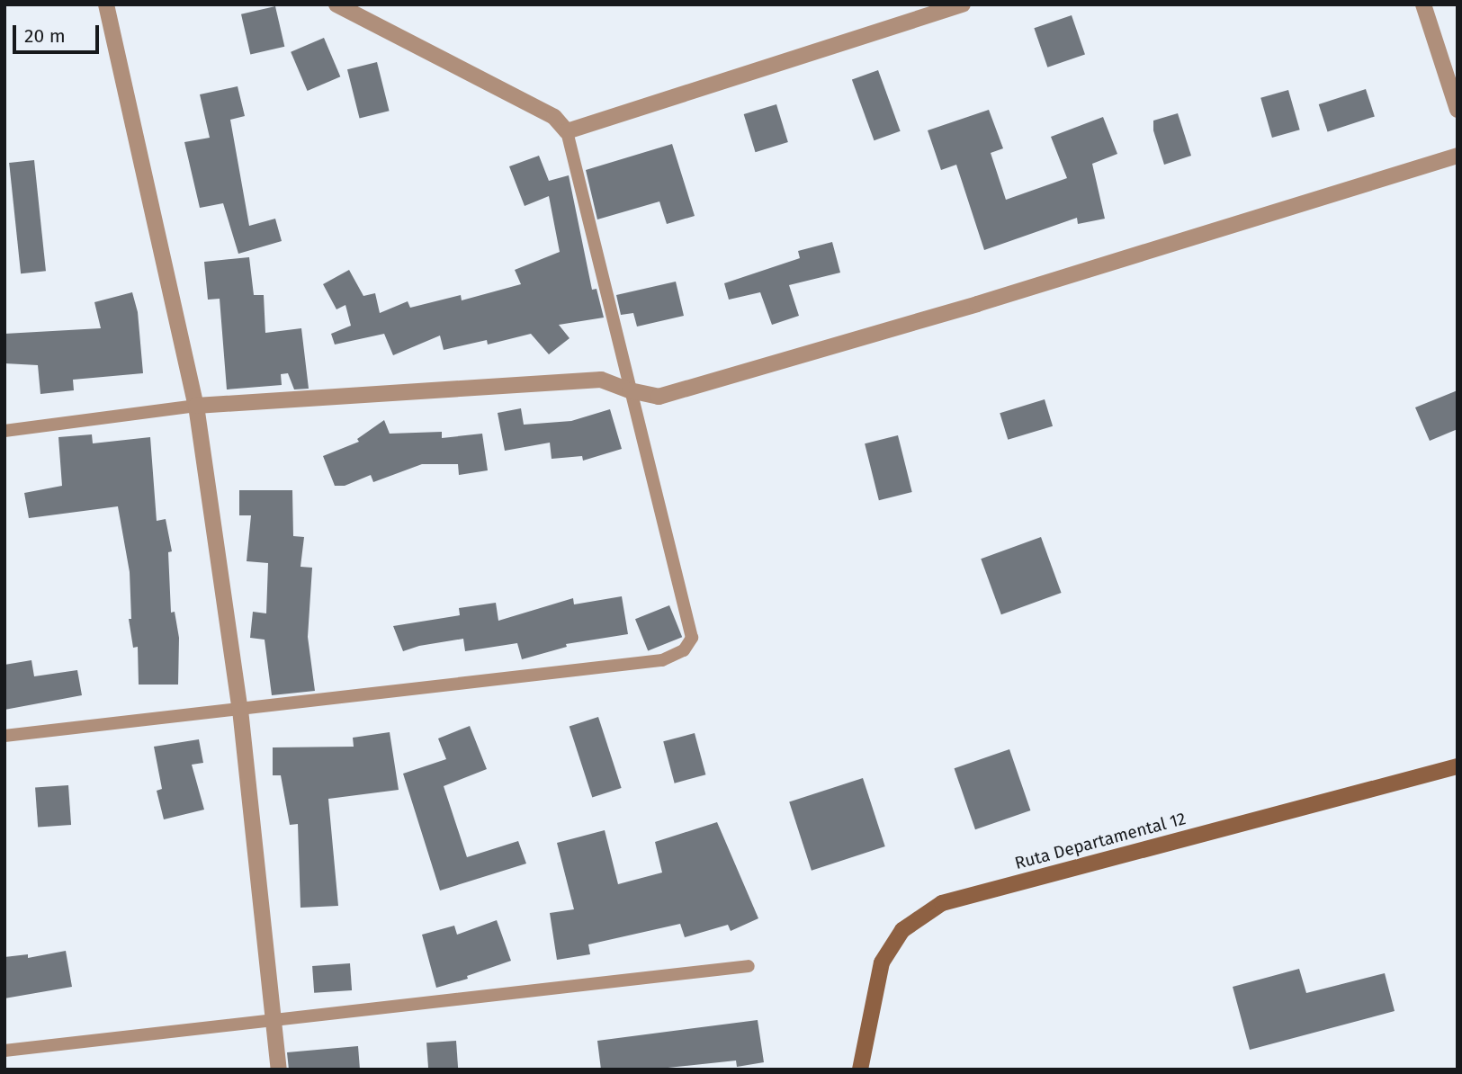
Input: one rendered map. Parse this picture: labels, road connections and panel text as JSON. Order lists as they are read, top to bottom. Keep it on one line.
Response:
{"streets":{"main road":["Ruta Departamental 12"]},"scale_bar":"20 m"}
